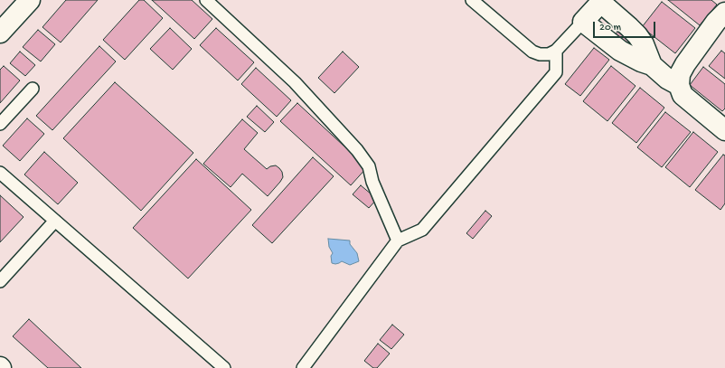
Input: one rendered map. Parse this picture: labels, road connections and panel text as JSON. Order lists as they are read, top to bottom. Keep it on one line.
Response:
{"scale_bar":"20 m"}
